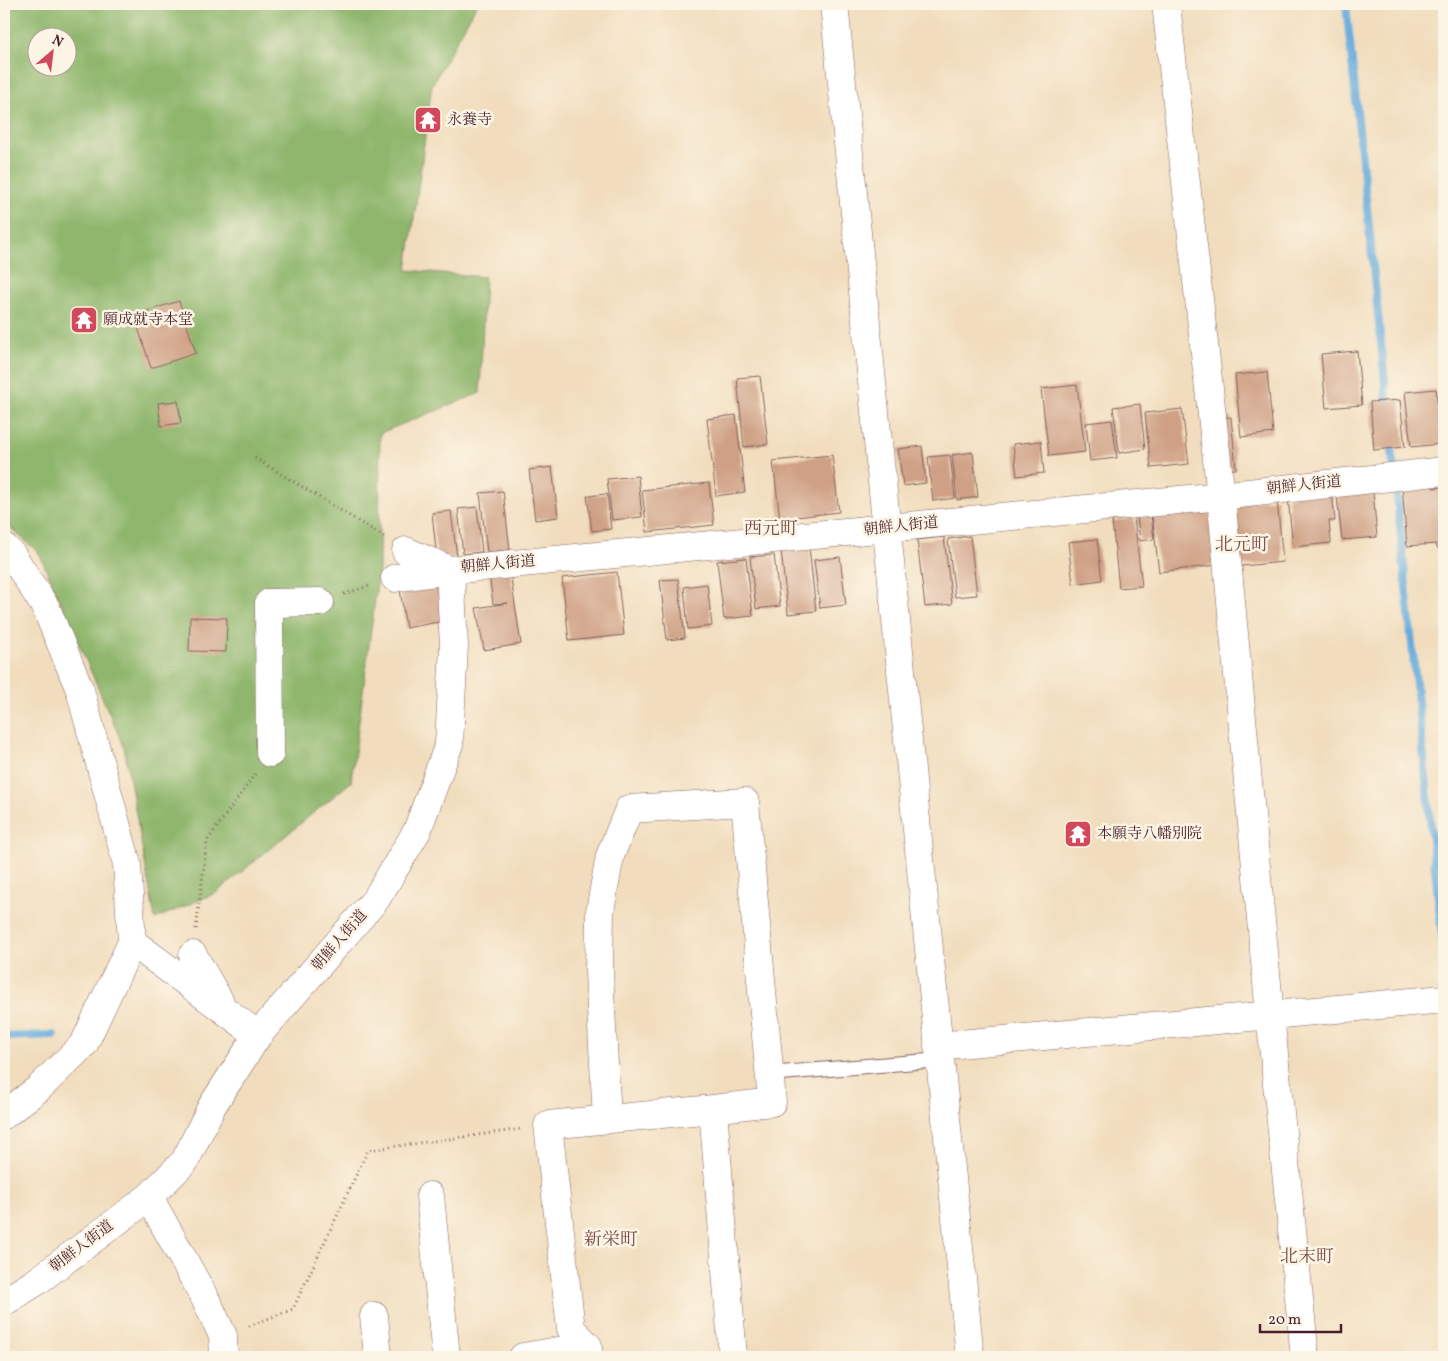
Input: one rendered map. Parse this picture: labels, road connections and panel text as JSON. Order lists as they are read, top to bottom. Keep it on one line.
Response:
{"streets":{"street":["朝鮮人街道"]},"districts":["西元町","北元町","新栄町","北末町"],"places":{"temple":["永養寺","願成就寺本堂","本願寺八幡別院"]},"scale_bar":"20 m","north":"top right"}
